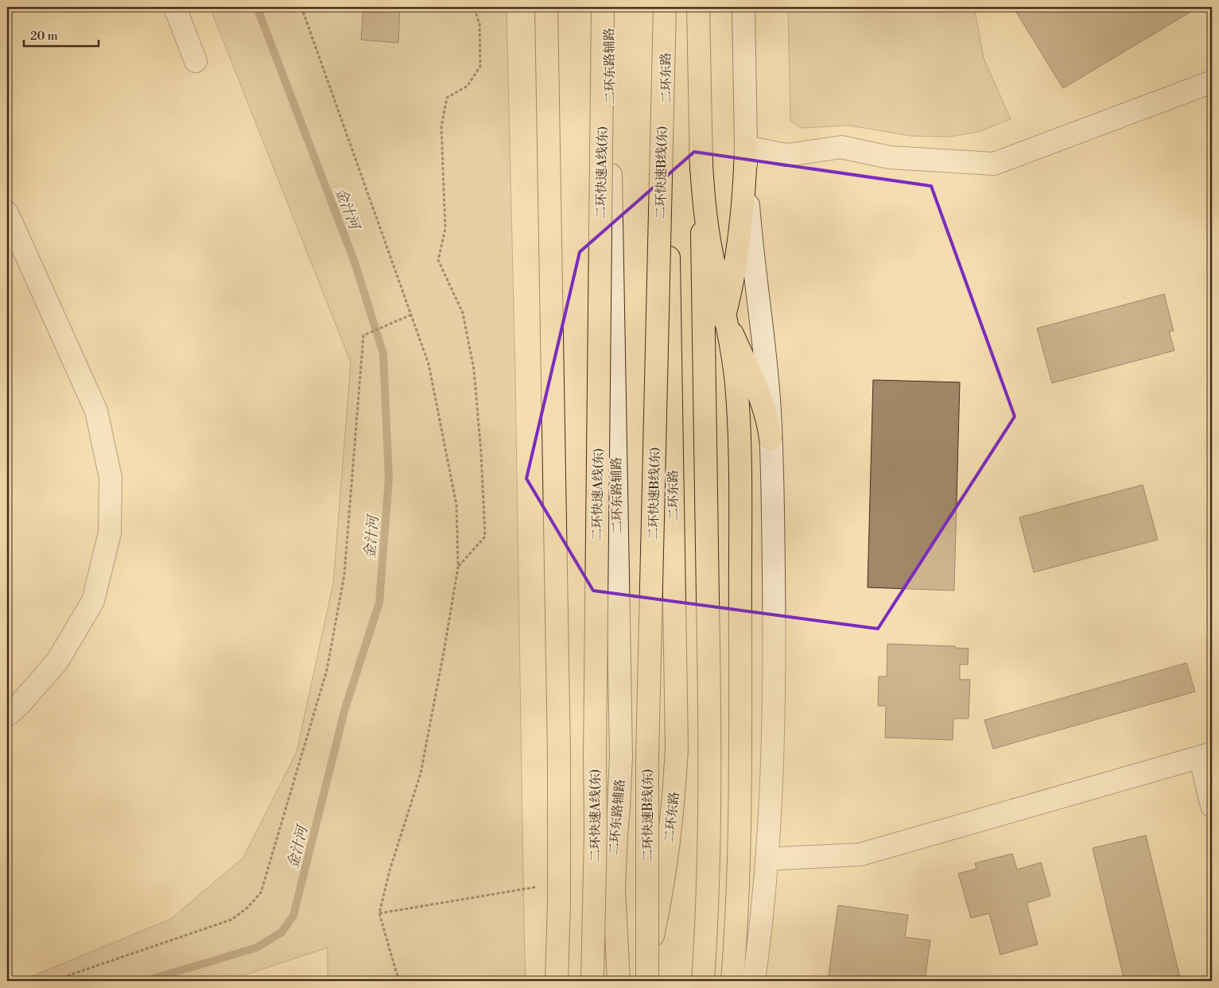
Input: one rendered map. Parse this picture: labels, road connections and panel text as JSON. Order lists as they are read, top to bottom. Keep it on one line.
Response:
{"streets":{"main road":["二环东路","二环快速A线(东)","二环快速B线(东)"],"street":["二环东路辅路"]},"crossings":[["二环东路","二环快速B线(东)"]],"water":["金汁河"],"scale_bar":"20 m"}
